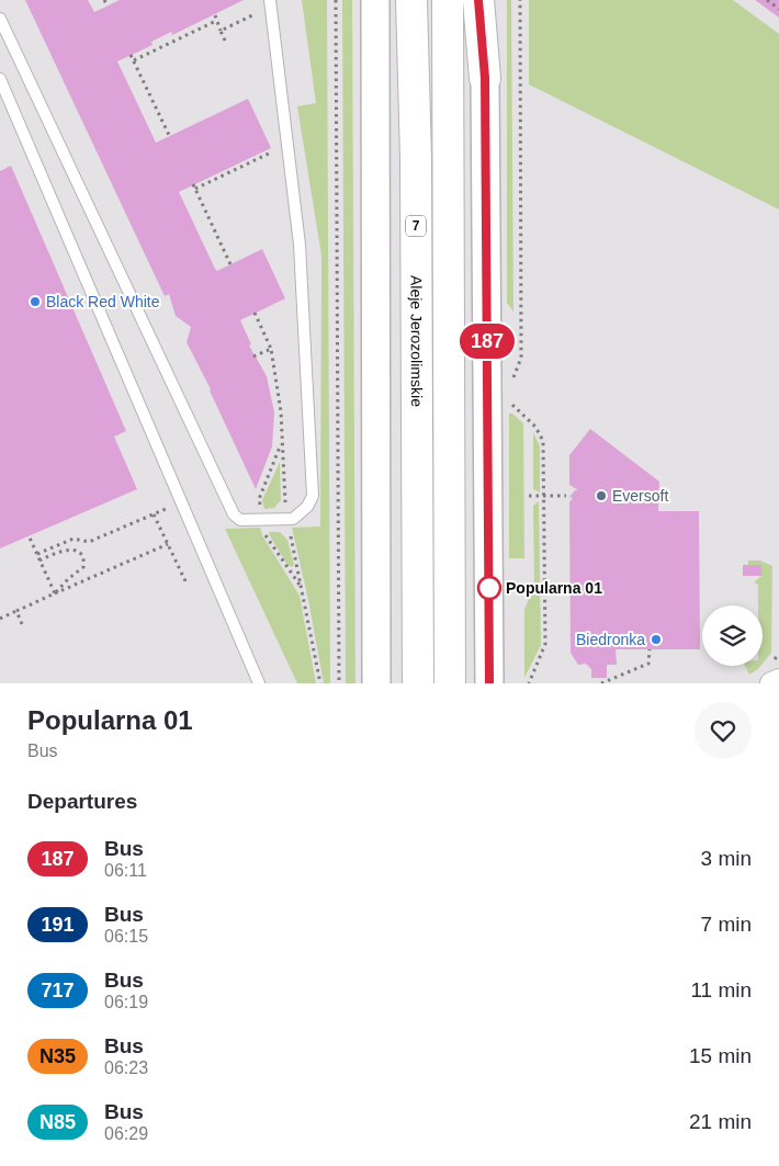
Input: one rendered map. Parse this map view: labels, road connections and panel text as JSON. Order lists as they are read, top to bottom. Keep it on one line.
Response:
{"streets":{"main road":["7","Aleje Jerozolimskie"]},"places":["Black Red White","Eversoft","Popularna 01","Biedronka"],"lines":["bus line 187"],"page":{"on_map":"187","heading":[["Popularna 01","Bus"],"Departures"],"list":[{"mark":"187","name":"Bus","note":"06:11","value":"3 min"},{"mark":"191","name":"Bus","note":"06:15","value":"7 min"},{"mark":"717","name":"Bus","note":"06:19","value":"11 min"},{"mark":"N35","name":"Bus","note":"06:23","value":"15 min"},{"mark":"N85","name":"Bus","note":"06:29","value":"21 min"}]}}
